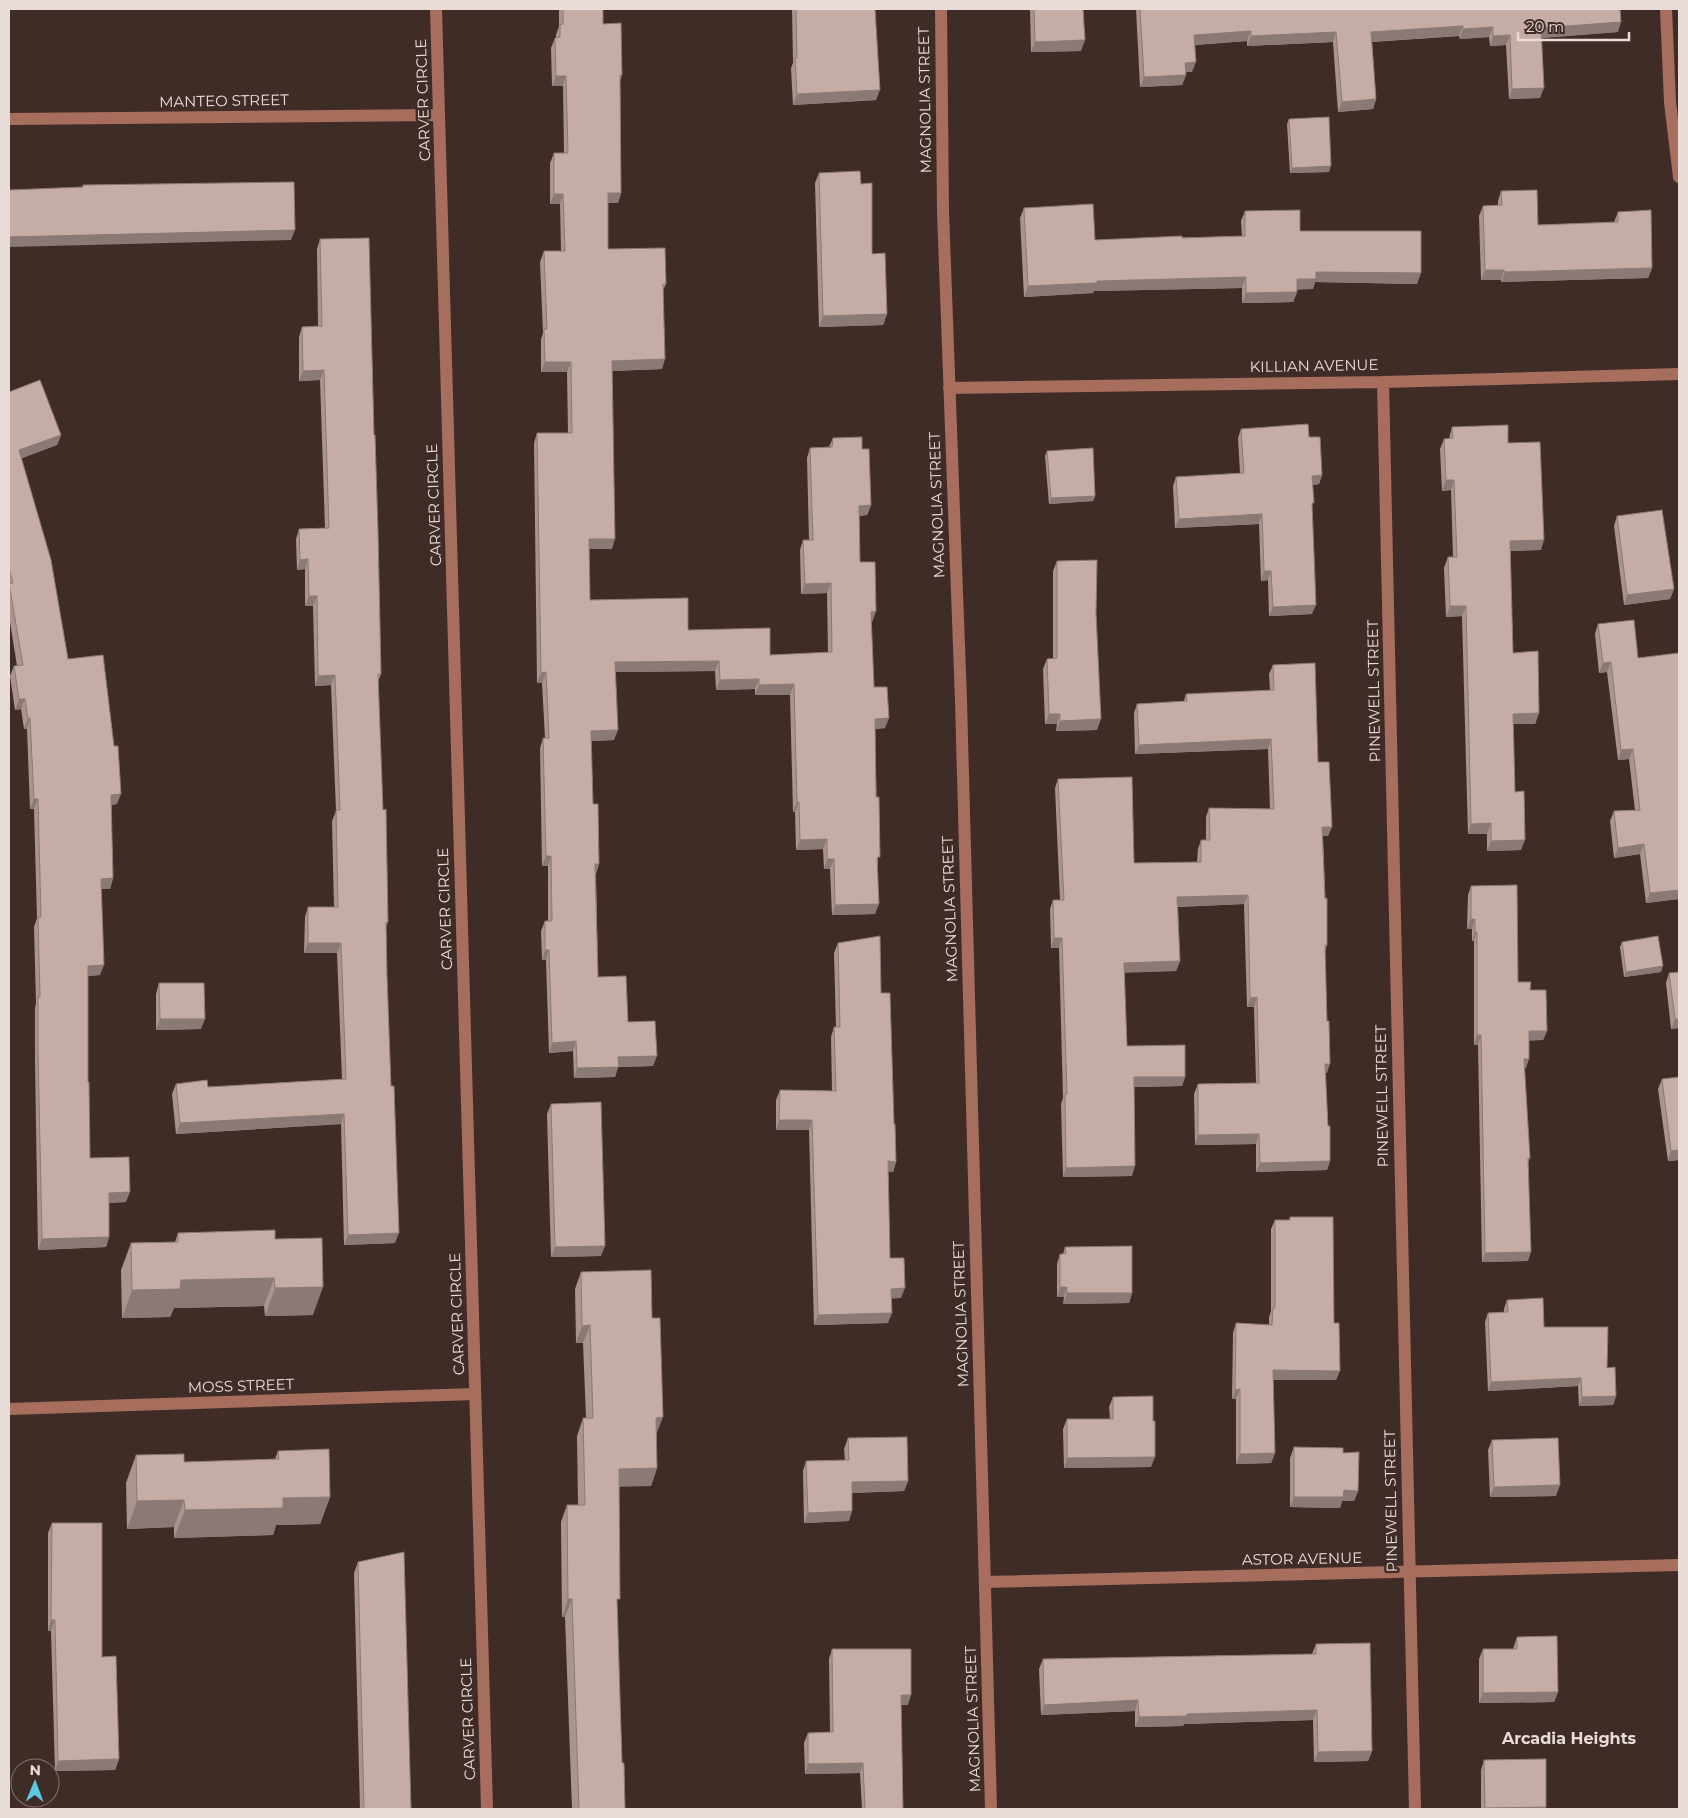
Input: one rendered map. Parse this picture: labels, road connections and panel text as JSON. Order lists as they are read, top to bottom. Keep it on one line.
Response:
{"streets":{"street":["CARVER CIRCLE","MAGNOLIA STREET","MANTEO STREET","KILLIAN AVENUE","PINEWELL STREET","MOSS STREET","ASTOR AVENUE"]},"crossings":[["CARVER CIRCLE","MANTEO STREET"],["CARVER CIRCLE","MOSS STREET"],["MAGNOLIA STREET","KILLIAN AVENUE"],["MAGNOLIA STREET","ASTOR AVENUE"],["KILLIAN AVENUE","PINEWELL STREET"],["PINEWELL STREET","ASTOR AVENUE"]],"districts":["Arcadia Heights"],"scale_bar":"20 m","north":"top"}
